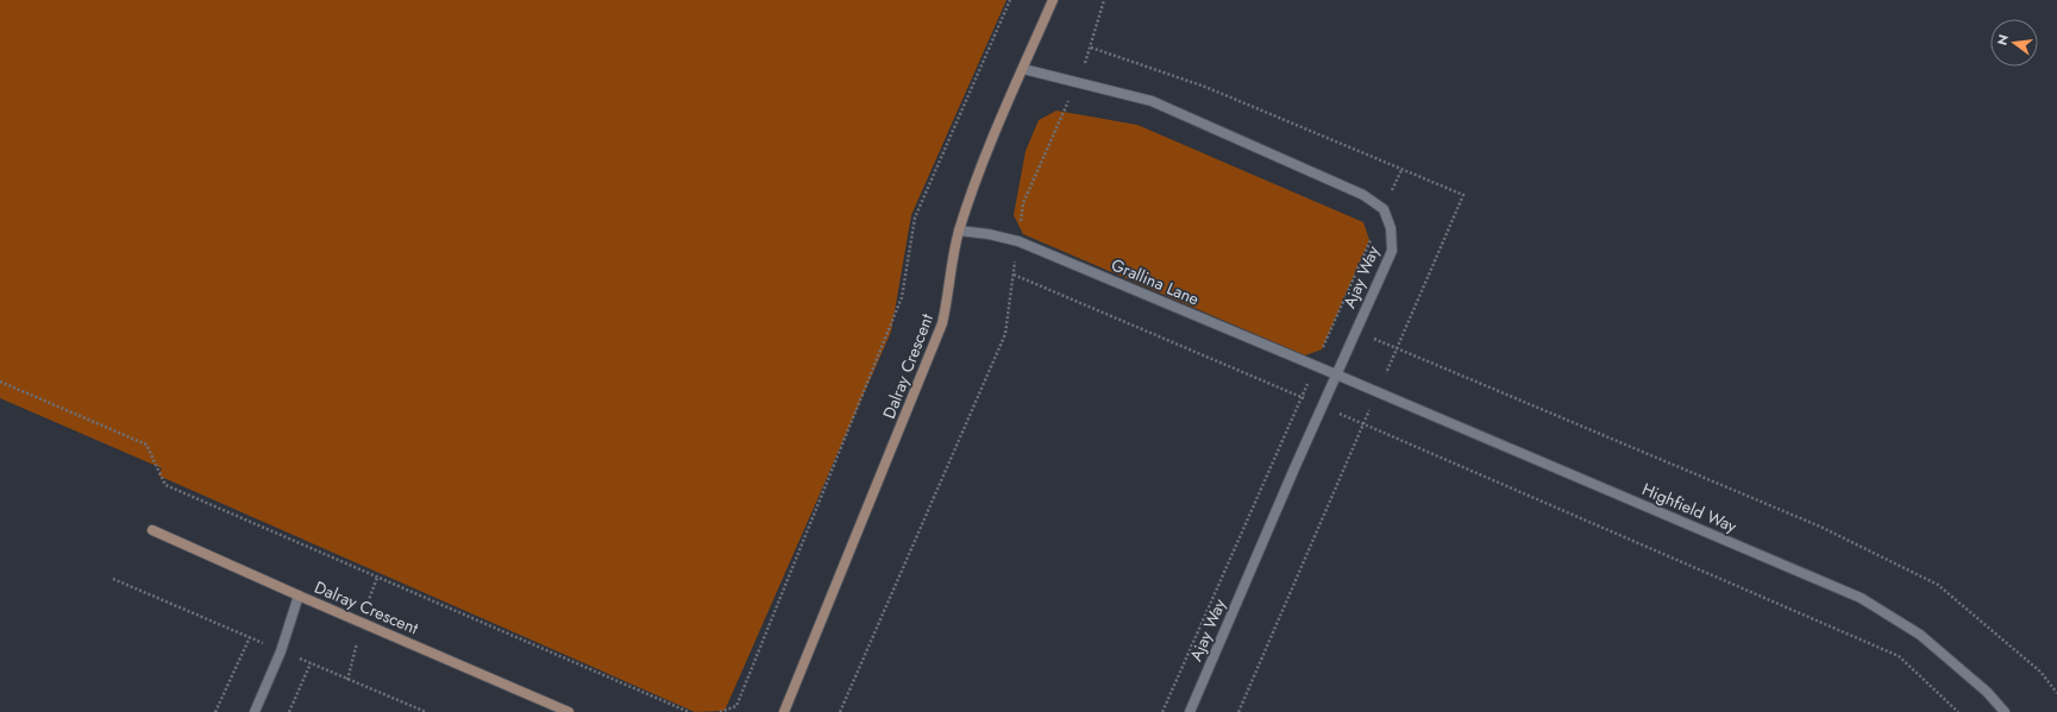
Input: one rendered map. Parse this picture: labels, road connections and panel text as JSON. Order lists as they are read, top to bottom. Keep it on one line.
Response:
{"streets":{"street":["Ajay Way","Grallina Lane","Dalray Crescent","Highfield Way"]},"crossings":[["Ajay Way","Grallina Lane"],["Ajay Way","Highfield Way"],["Grallina Lane","Dalray Crescent"],["Grallina Lane","Highfield Way"]],"north":"left"}
